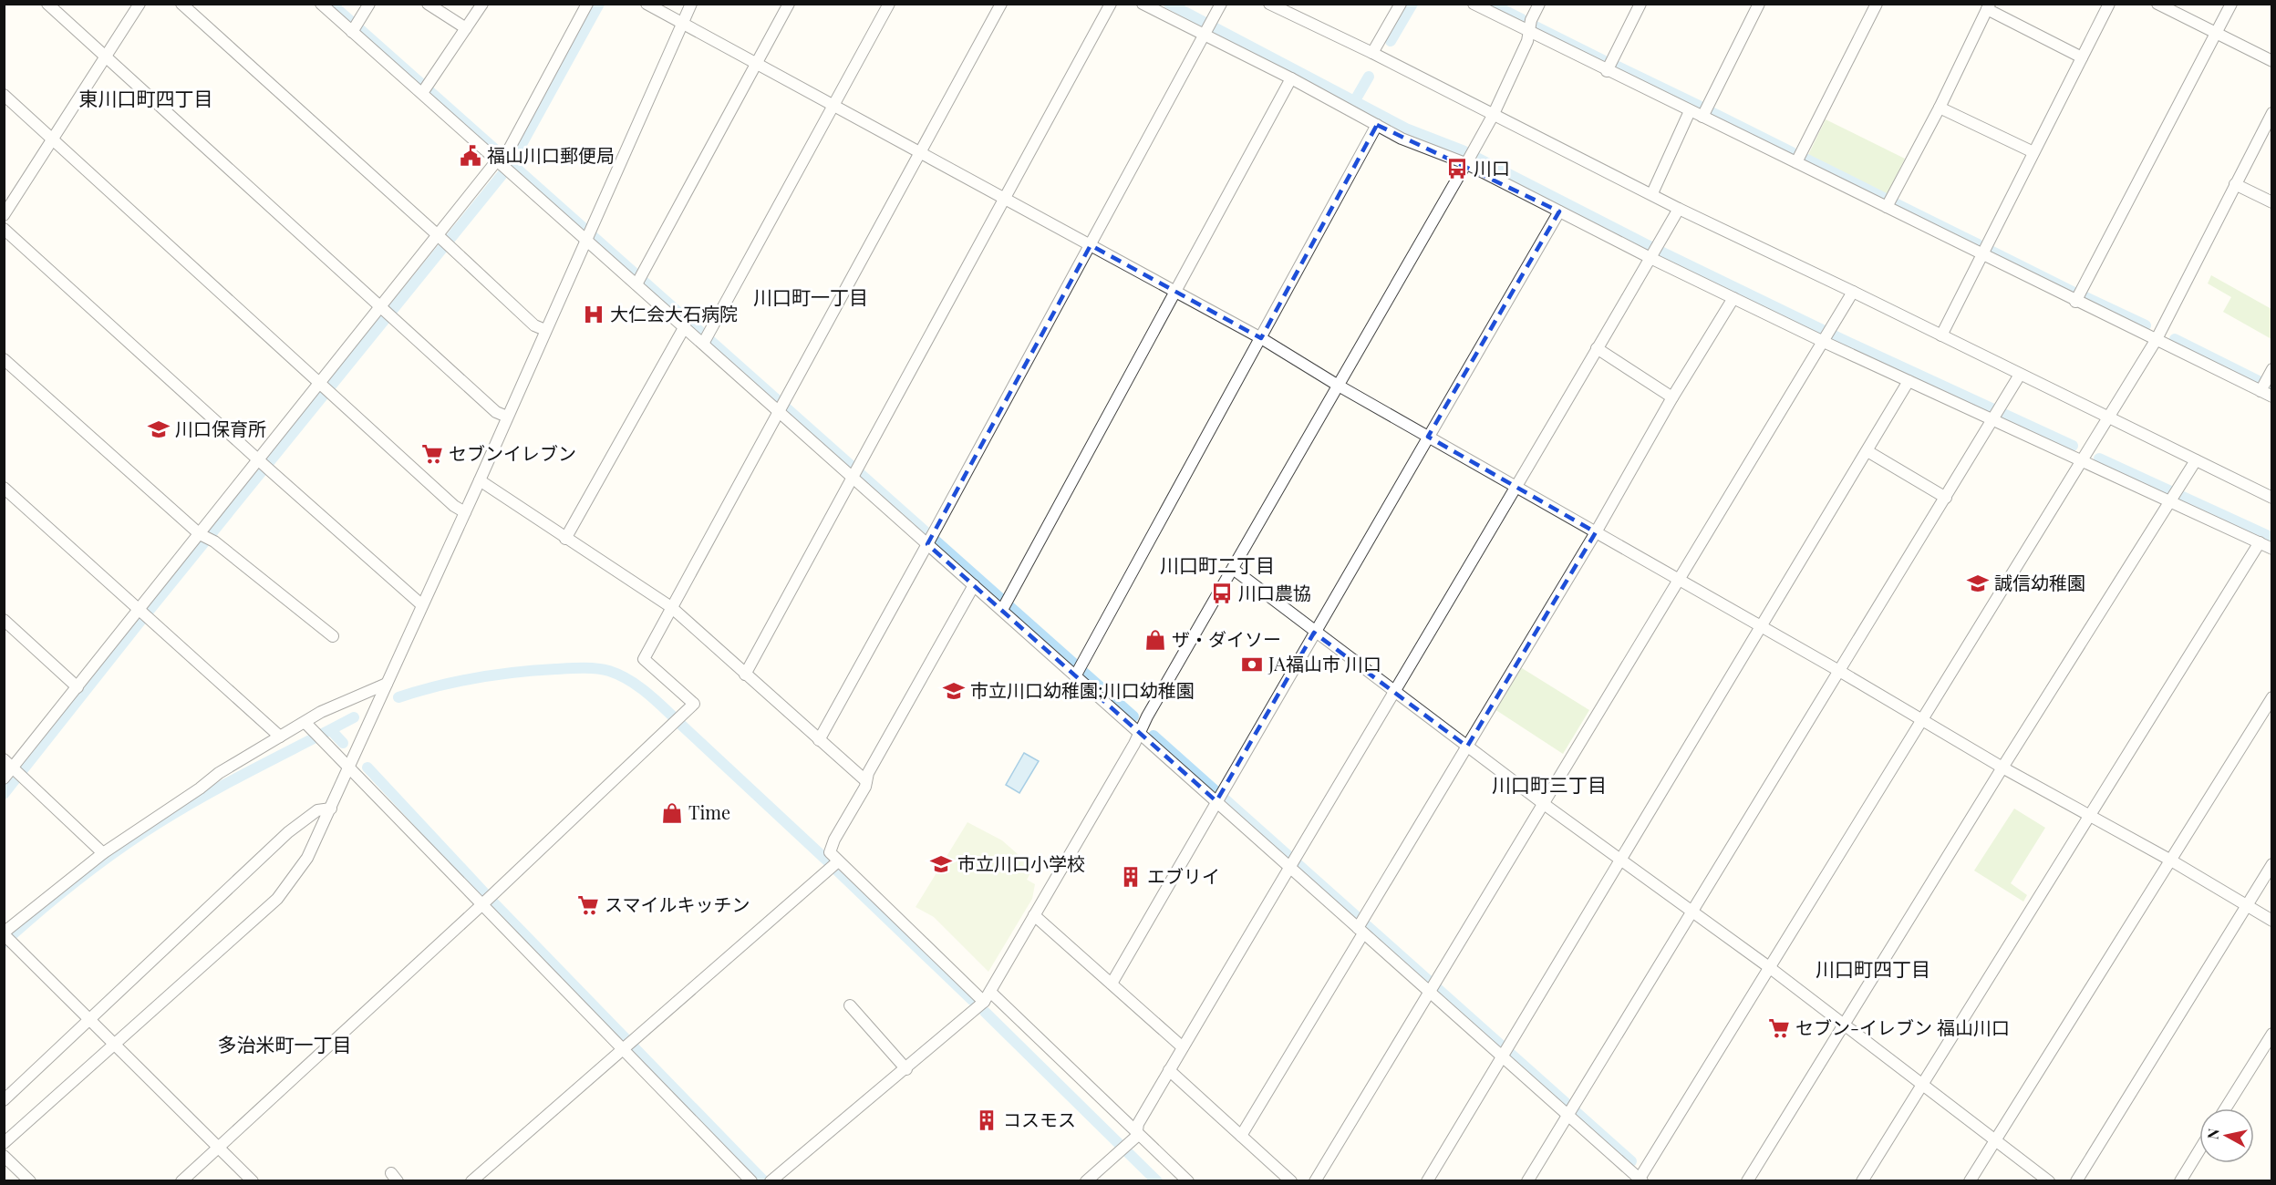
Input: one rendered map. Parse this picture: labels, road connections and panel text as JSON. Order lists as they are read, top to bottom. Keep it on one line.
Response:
{"districts":["東川口町四丁目","川口町一丁目","川口町二丁目","川口町三丁目","川口町四丁目","多治米町一丁目"],"places":{"public building":["福山川口郵便局"],"bus stop":["川口","川口農協"],"hospital":["大仁会大石病院"],"school or university":["川口保育所","誠信幼稚園","市立川口幼稚園;川口幼稚園","市立川口小学校"],"supermarket":["セブンイレブン","スマイルキッチン","セブン-イレブン 福山川口"],"shop":["ザ・ダイソー","Time"],"bank":["JA福山市 川口"],"building":["エブリイ","コスモス"]},"north":"left"}
